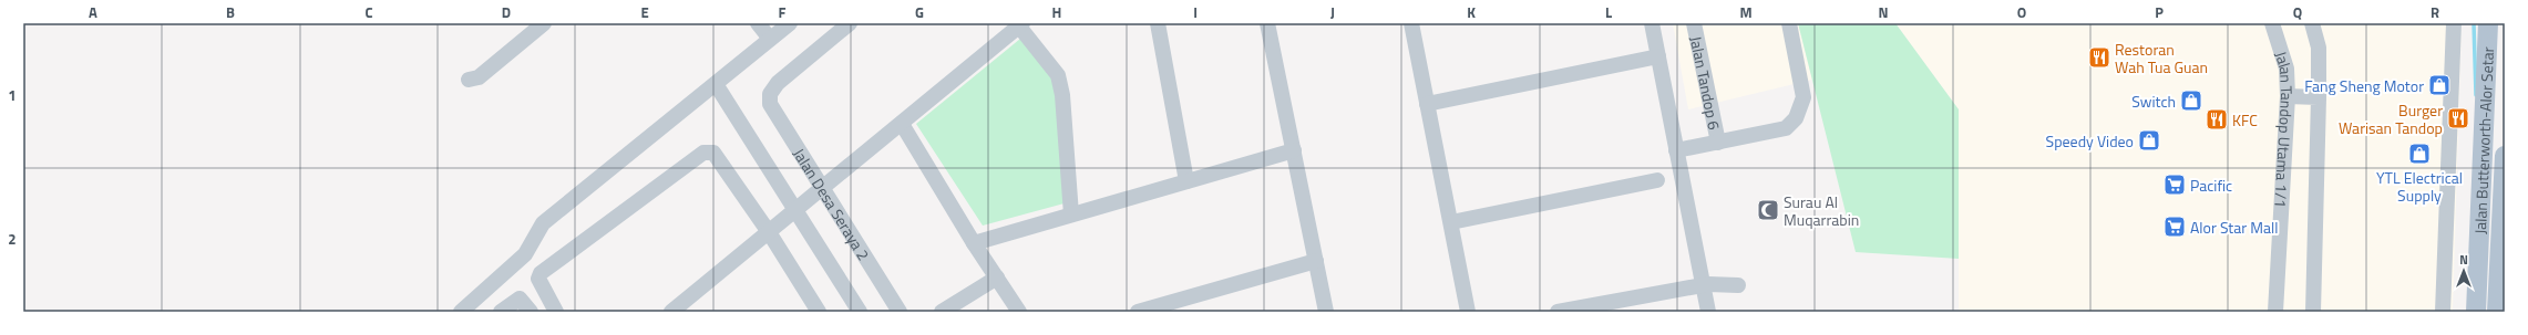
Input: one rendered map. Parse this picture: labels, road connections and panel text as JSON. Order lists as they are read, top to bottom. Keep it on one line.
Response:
{"streets":{"main road":["Jalan Butterworth-Alor Setar"],"street":["Jalan Tandop 6","Jalan Tandop Utama 1/1","Jalan Desa Seraya 2"]},"places":{"restaurant":["Restoran Wah Tua Guan","Burger Warisan Tandop","KFC"],"shop":["Fang Sheng Motor","Switch","Speedy Video","YTL Electrical Supply"],"supermarket":["Pacific","Alor Star Mall"],"mosque":["Surau Al Muqarrabin"]},"north":"top","grid":{"columns":["A","B","C","D","E","F","G","H","I","J","K","L","M","N","O","P","Q","R"],"rows":["1","2"]}}
